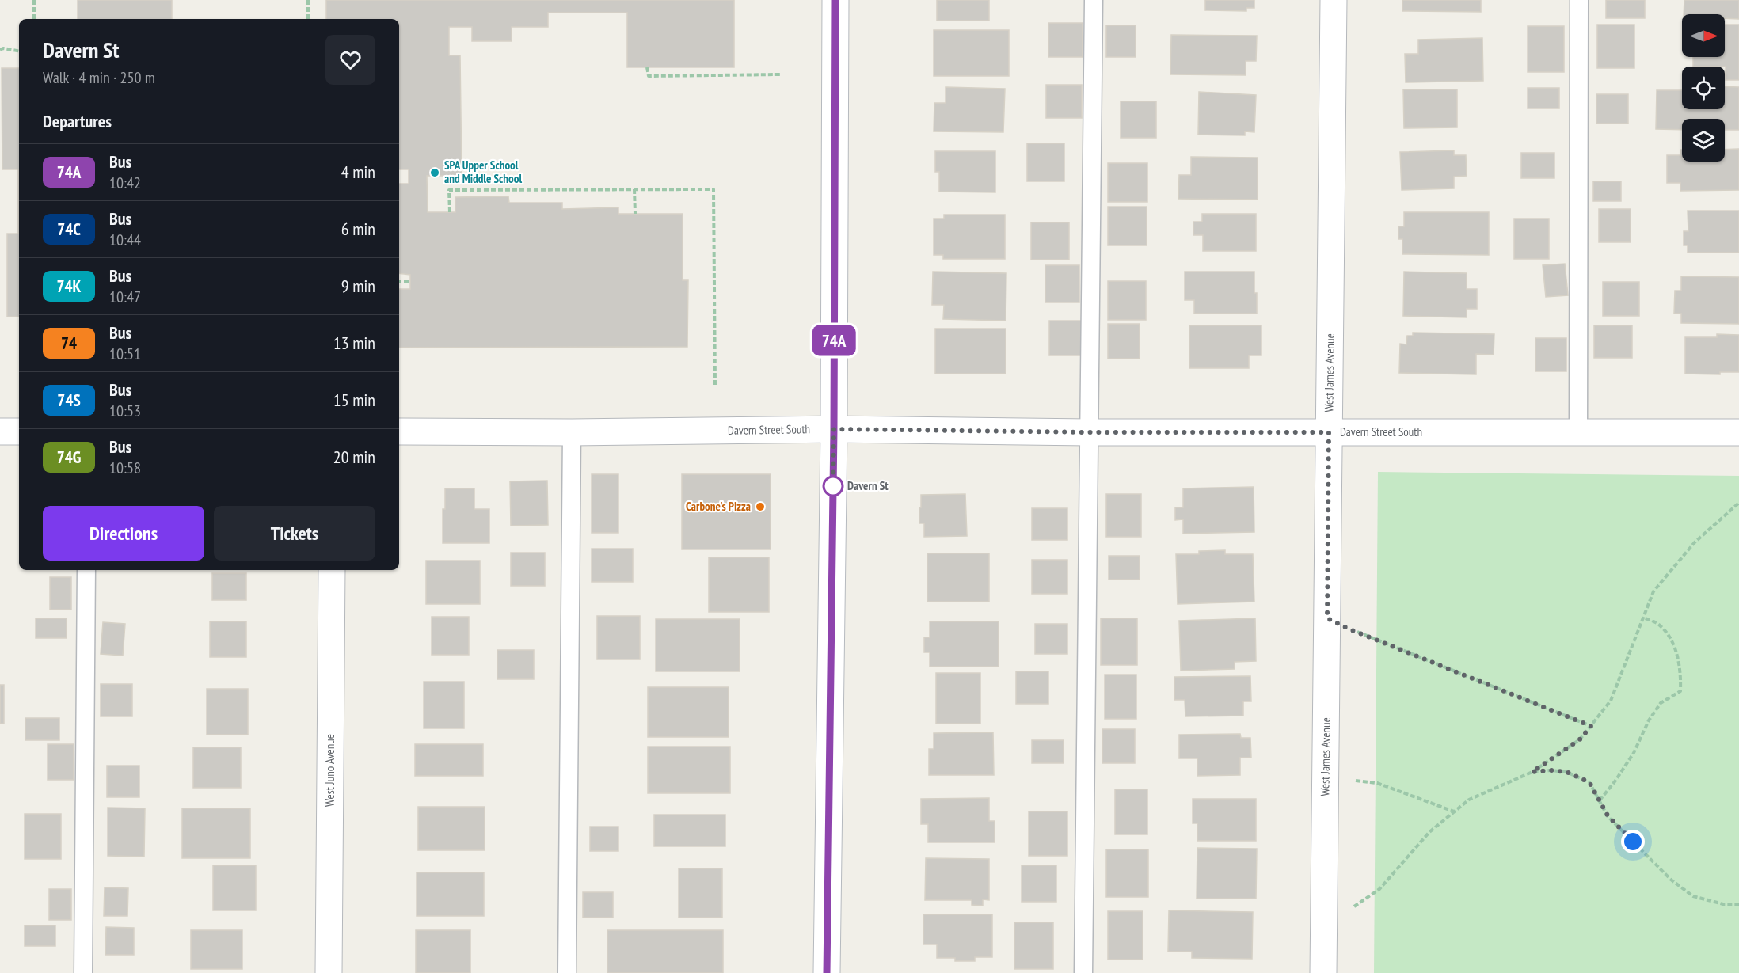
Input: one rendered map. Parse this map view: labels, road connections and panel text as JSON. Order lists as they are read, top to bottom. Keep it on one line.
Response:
{"streets":{"street":["West James Avenue","Davern Street South","West Juno Avenue"]},"crossings":[["West James Avenue","Davern Street South"]],"places":["SPA Upper School and Middle School","Davern St","Carbone's Pizza"],"lines":["bus line 74A"],"north":"right","page":{"on_map":"74A","heading":[["Davern St","Walk · 4 min · 250 m"],"Departures"],"list":[{"mark":"74A","name":"Bus","note":"10:42","value":"4 min"},{"mark":"74C","name":"Bus","note":"10:44","value":"6 min"},{"mark":"74K","name":"Bus","note":"10:47","value":"9 min"},{"mark":"74","name":"Bus","note":"10:51","value":"13 min"},{"mark":"74S","name":"Bus","note":"10:53","value":"15 min"},{"mark":"74G","name":"Bus","note":"10:58","value":"20 min"}],"buttons":["Directions","Tickets"]}}
